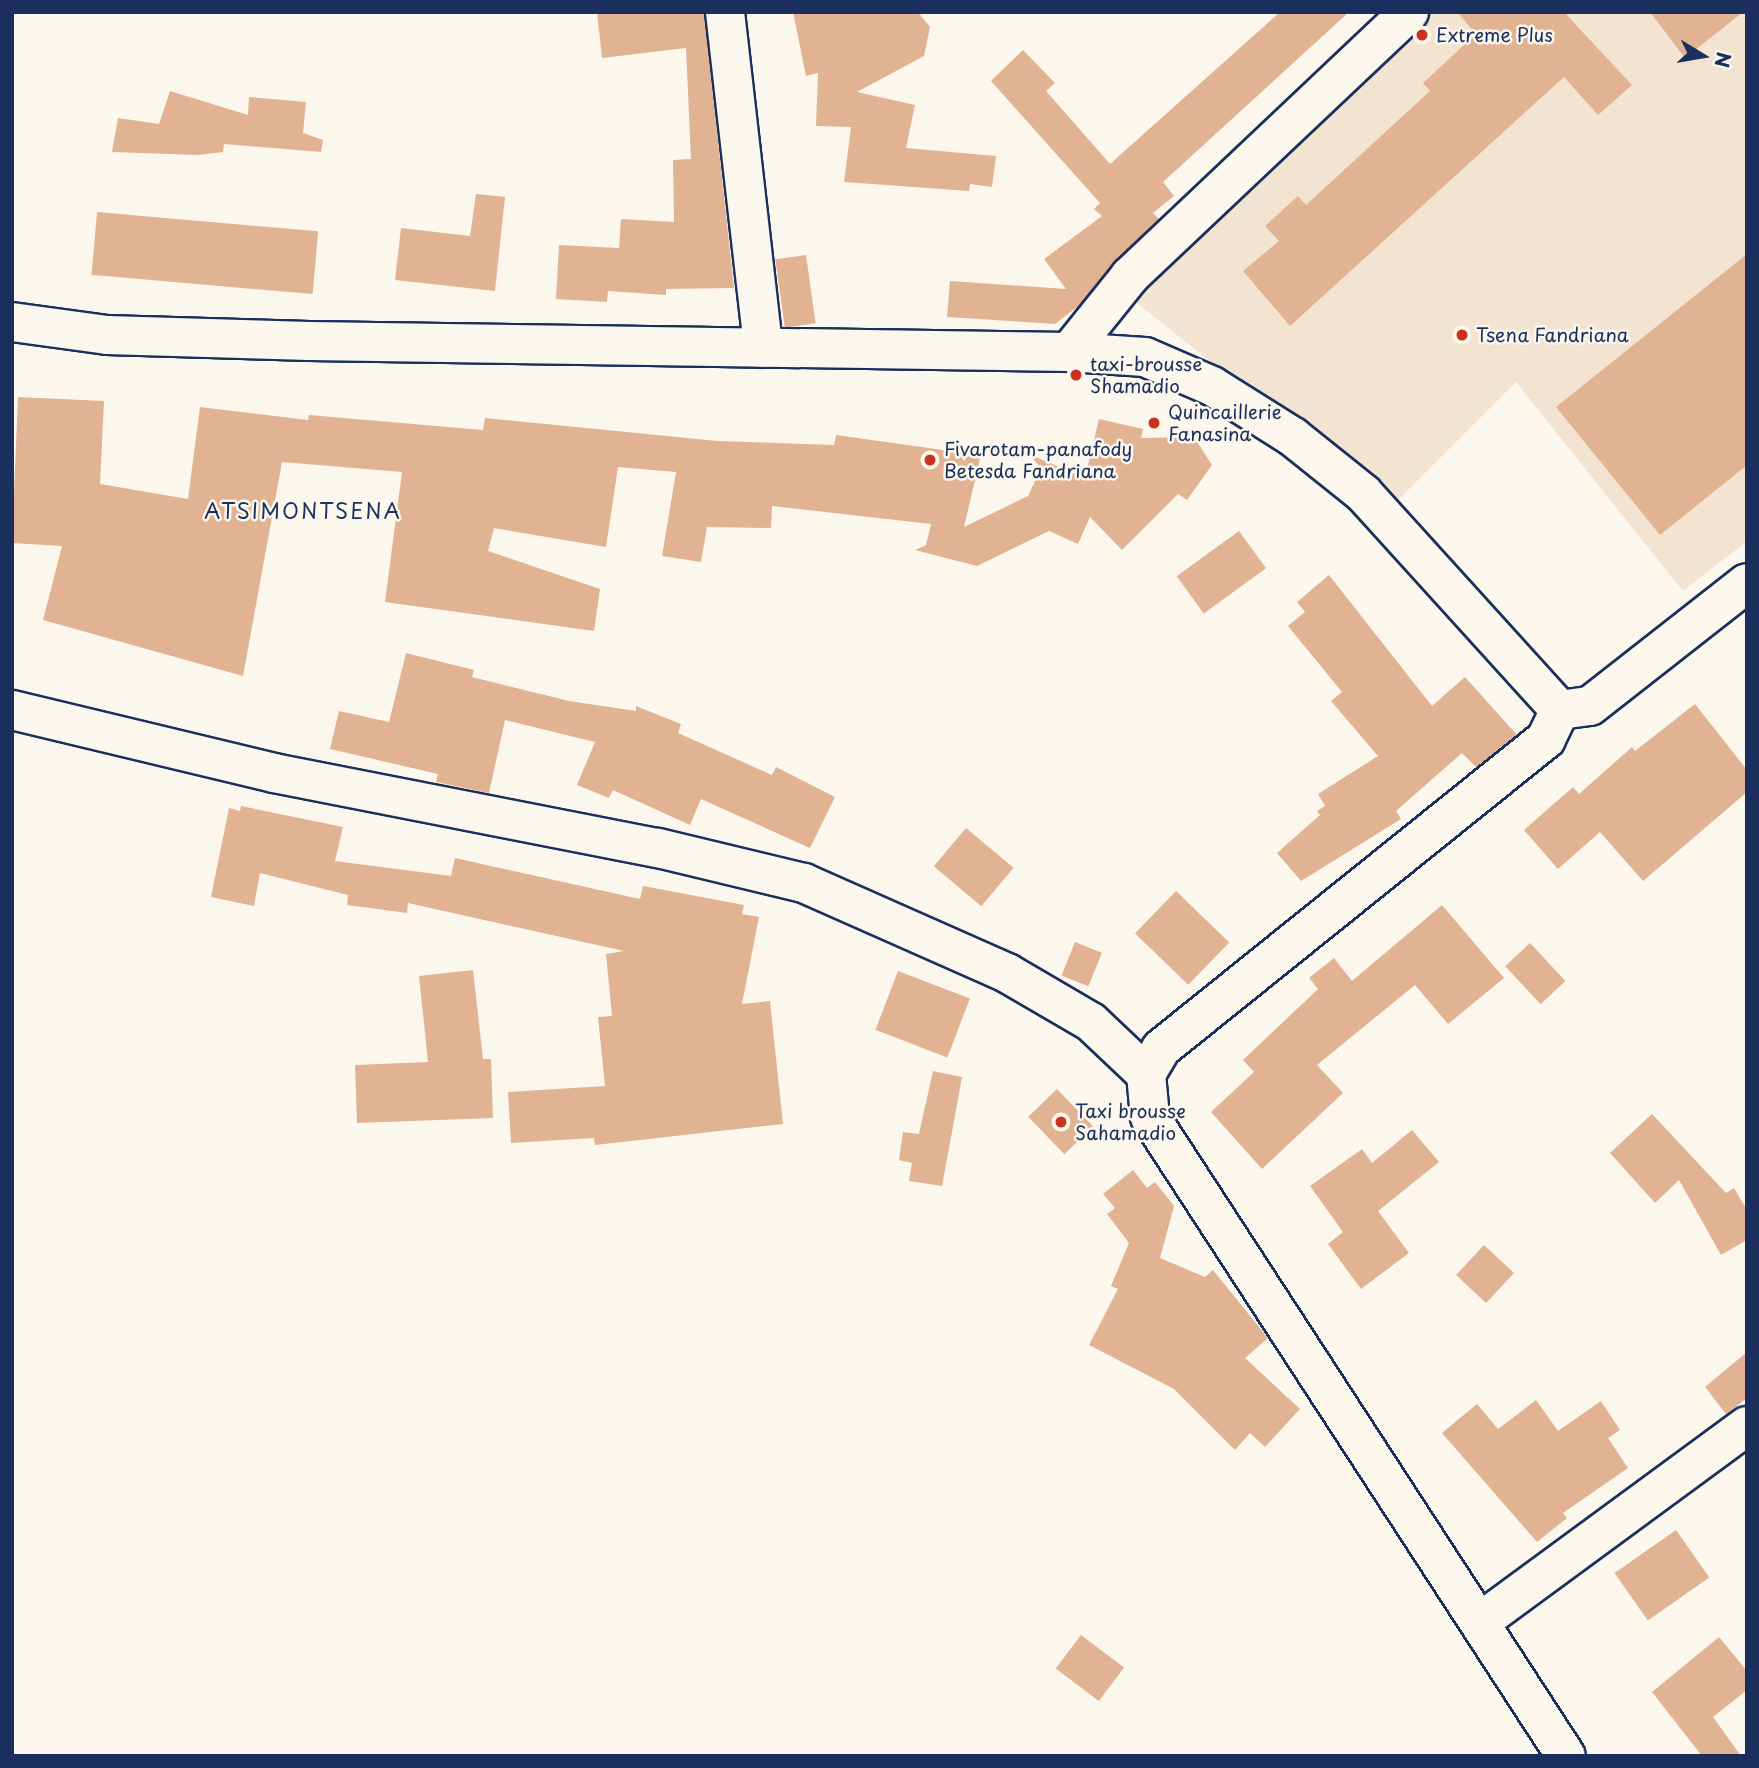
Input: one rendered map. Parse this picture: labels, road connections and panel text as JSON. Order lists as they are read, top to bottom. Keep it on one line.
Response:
{"districts":["ATSIMONTSENA"],"places":["Extreme Plus","Tsena Fandriana","taxi-brousse Shamadio","Quincaillerie Fanasina","Fivarotam-panafody Betesda Fandriana","Taxi brousse Sahamadio"],"north":"right"}
